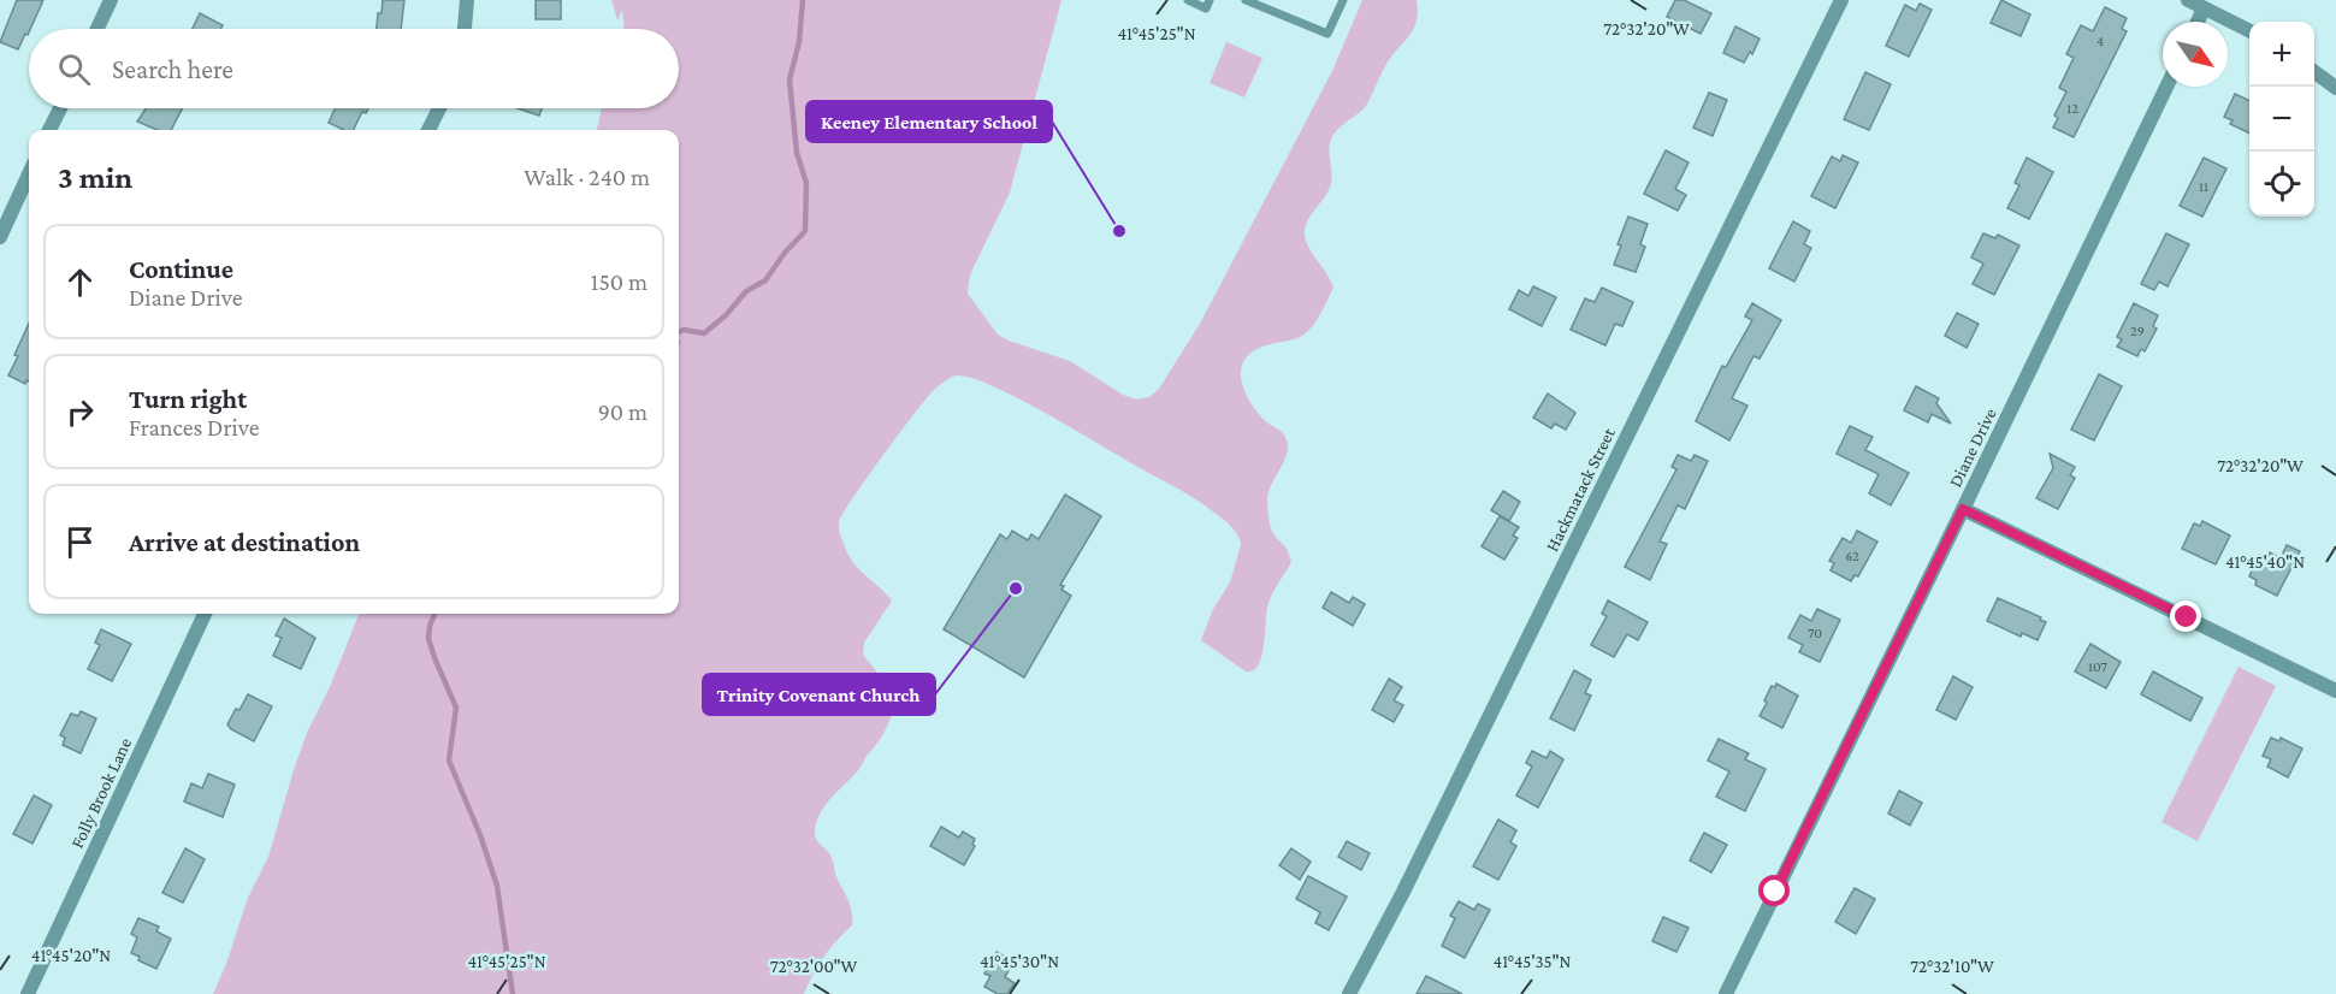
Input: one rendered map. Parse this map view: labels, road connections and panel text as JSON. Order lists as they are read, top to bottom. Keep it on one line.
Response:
{"streets":{"street":["Diane Drive","Hackmatack Street","Folly Brook Lane"]},"places":["Keeney Elementary School","Trinity Covenant Church"],"house_numbers":["4","12","11","29","62","70","107"],"north":"bottom right","page":{"map_buttons":["+","−"],"search":"Search here","heading":["3 min","Walk · 240 m"],"list":[["Continue","Diane Drive","150 m"],["Turn right","Frances Drive","90 m"],"Arrive at destination"]},"coordinates":["72°32'20\"W","41°45'25\"N","41°45'40\"N","41°45'20\"N","41°45'30\"N","41°45'35\"N","72°32'00\"W","72°32'10\"W"]}
